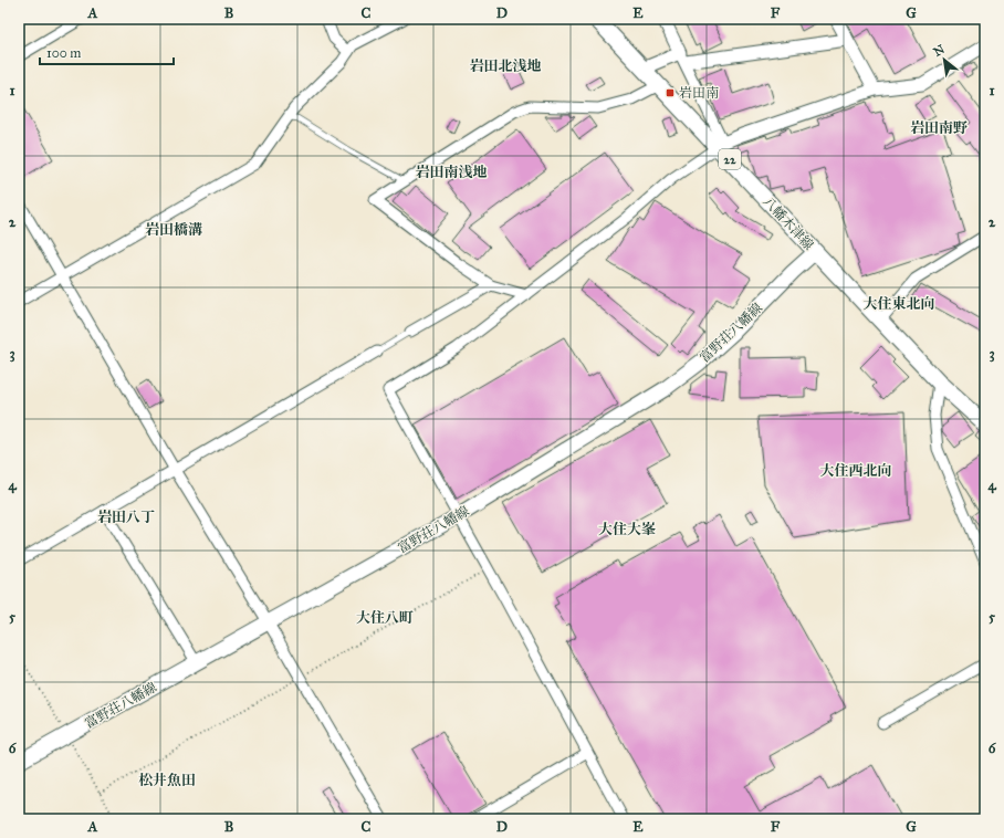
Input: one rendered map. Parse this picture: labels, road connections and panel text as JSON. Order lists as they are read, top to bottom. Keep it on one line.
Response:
{"streets":{"main road":["22","八幡木津線","富野荘八幡線"]},"crossings":[["八幡木津線","富野荘八幡線"]],"districts":["岩田北浅地","岩田南野","岩田南浅地","岩田橋溝","大住東北向","大住西北向","岩田八丁","大住大峯","大住八町","松井魚田"],"places":{"transit":["岩田南"]},"scale_bar":"100 m","north":"top left","grid":{"columns":["A","B","C","D","E","F","G"],"rows":["1","2","3","4","5","6"]}}
